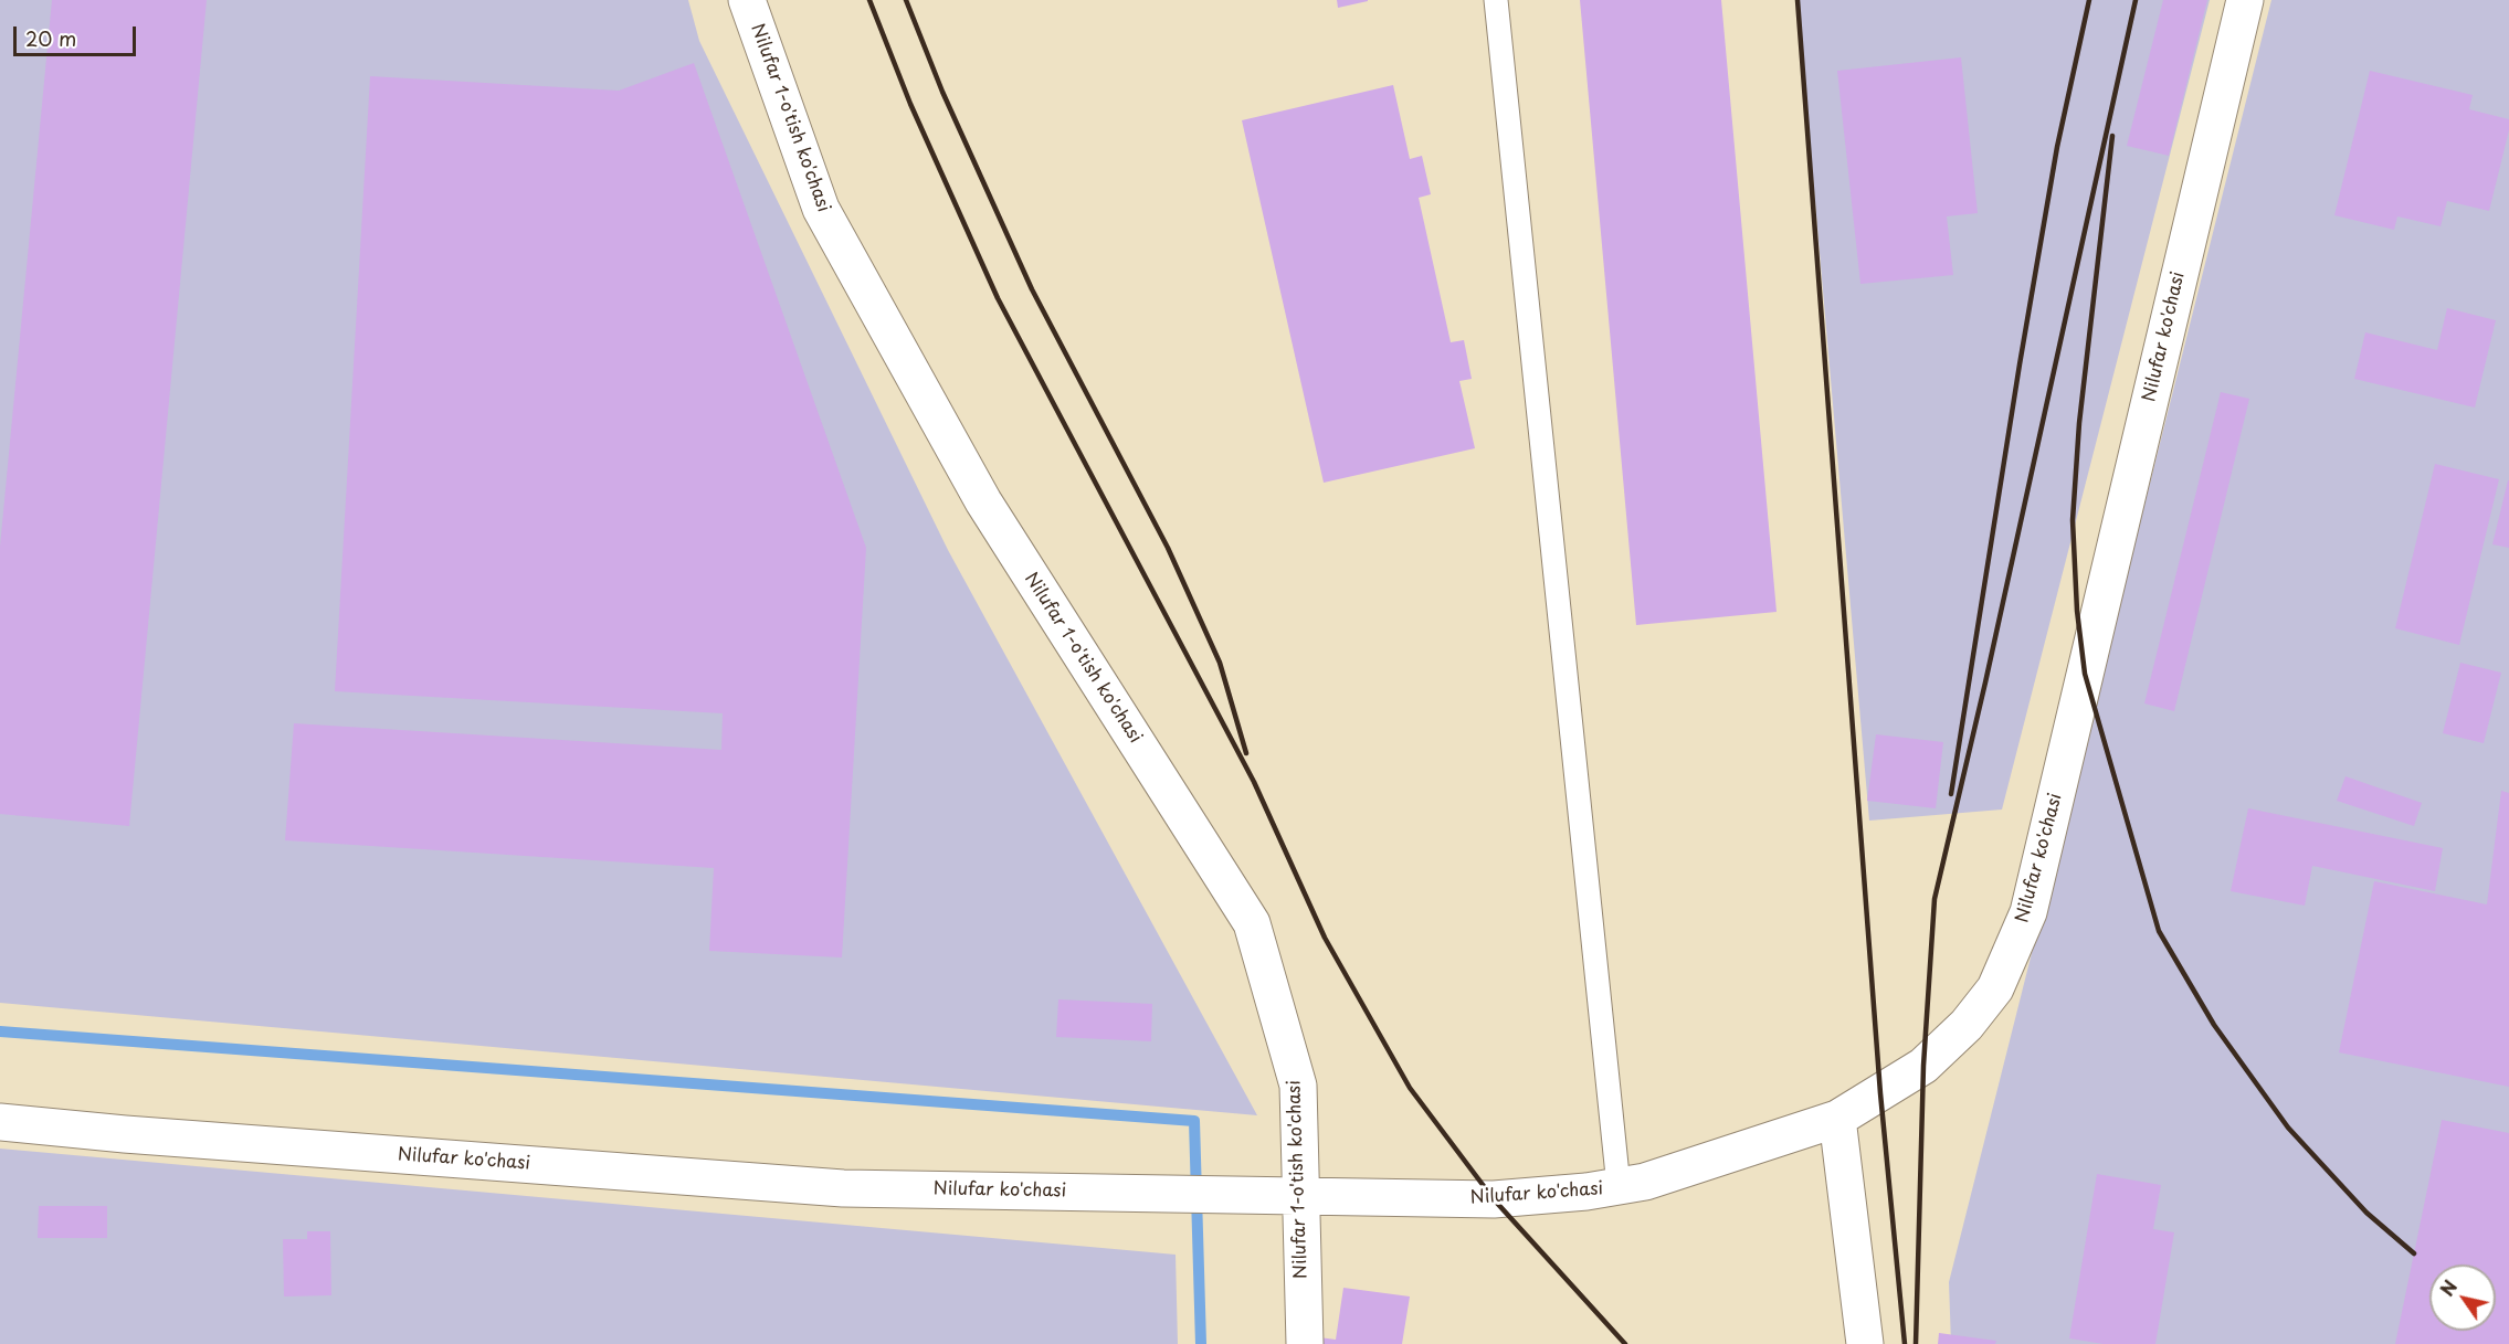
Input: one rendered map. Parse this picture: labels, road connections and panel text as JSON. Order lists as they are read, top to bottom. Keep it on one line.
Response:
{"streets":{"street":["Nilufar 1-o'tish ko'chasi","Nilufar ko'chasi"]},"crossings":[["Nilufar 1-o'tish ko'chasi","Nilufar ko'chasi"]],"scale_bar":"20 m","north":"top left"}
